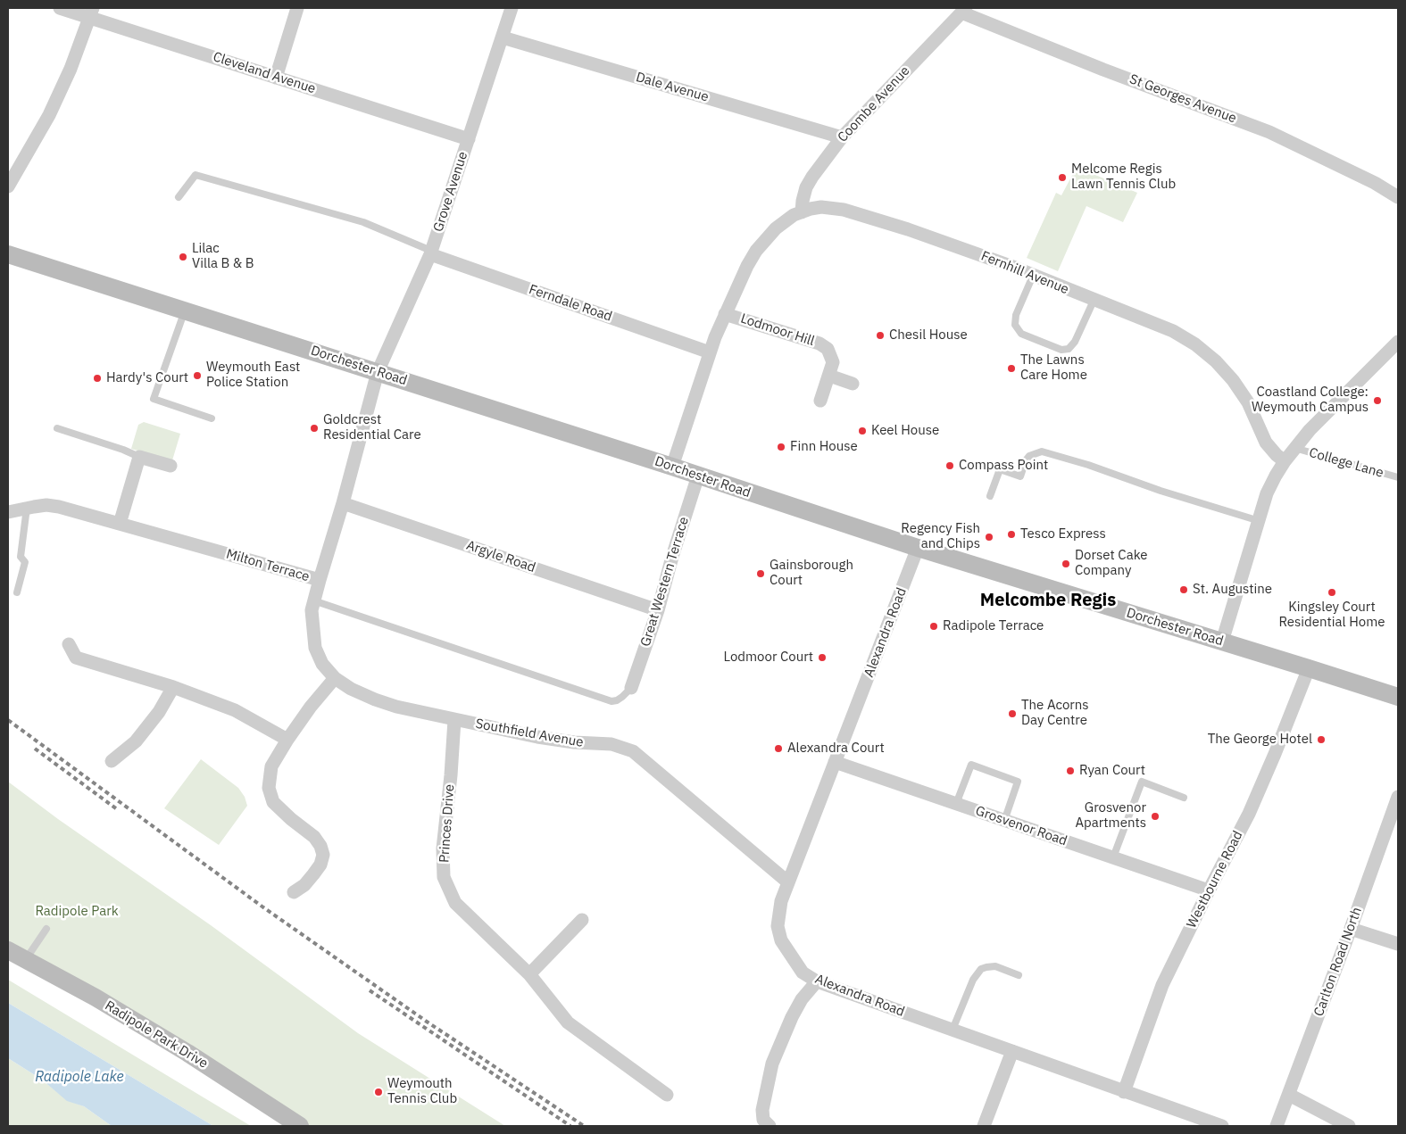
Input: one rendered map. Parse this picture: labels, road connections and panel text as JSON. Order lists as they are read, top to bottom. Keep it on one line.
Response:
{"streets":{"main road":["Dorchester Road","Radipole Park Drive"],"street":["Cleveland Avenue","Dale Avenue","St Georges Avenue","Coombe Avenue","Grove Avenue","Fernhill Avenue","Ferndale Road","Lodmoor Hill","Argyle Road","Milton Terrace","Great Western Terrace","Alexandra Road","Southfield Avenue","Princes Drive","Grosvenor Road","Westbourne Road","Carlton Road North"],"lane":["College Lane"]},"crossings":[["Cleveland Avenue","Grove Avenue"],["Dale Avenue","Coombe Avenue"],["Dale Avenue","Grove Avenue"],["St Georges Avenue","Coombe Avenue"],["Coombe Avenue","Fernhill Avenue"],["Grove Avenue","Ferndale Road"],["Grove Avenue","Dorchester Road"],["Grove Avenue","Milton Terrace"],["Fernhill Avenue","Ferndale Road"],["Fernhill Avenue","Lodmoor Hill"],["Fernhill Avenue","Dorchester Road"],["Dorchester Road","Milton Terrace"],["Dorchester Road","Great Western Terrace"],["Dorchester Road","Alexandra Road"],["Dorchester Road","Westbourne Road"],["Argyle Road","Milton Terrace"],["Argyle Road","Great Western Terrace"],["Milton Terrace","Southfield Avenue"],["Alexandra Road","Southfield Avenue"],["Alexandra Road","Grosvenor Road"],["Alexandra Road","Westbourne Road"],["Southfield Avenue","Princes Drive"],["Grosvenor Road","Westbourne Road"]],"districts":["Melcombe Regis"],"water":["Radipole Lake"],"parks":["Radipole Park"],"places":["Melcome Regis Lawn Tennis Club","Lilac Villa B & B","Chesil House","The Lawns Care Home","Weymouth East Police Station","Hardy's Court","Coastland College: Weymouth Campus","Goldcrest Residential Care","Keel House","Finn House","Compass Point","Tesco Express","Regency Fish and Chips","Dorset Cake Company","Gainsborough Court","St. Augustine","Kingsley Court Residential Home","Radipole Terrace","Lodmoor Court","The Acorns Day Centre","The George Hotel","Alexandra Court","Ryan Court","Grosvenor Apartments","Weymouth Tennis Club"]}
